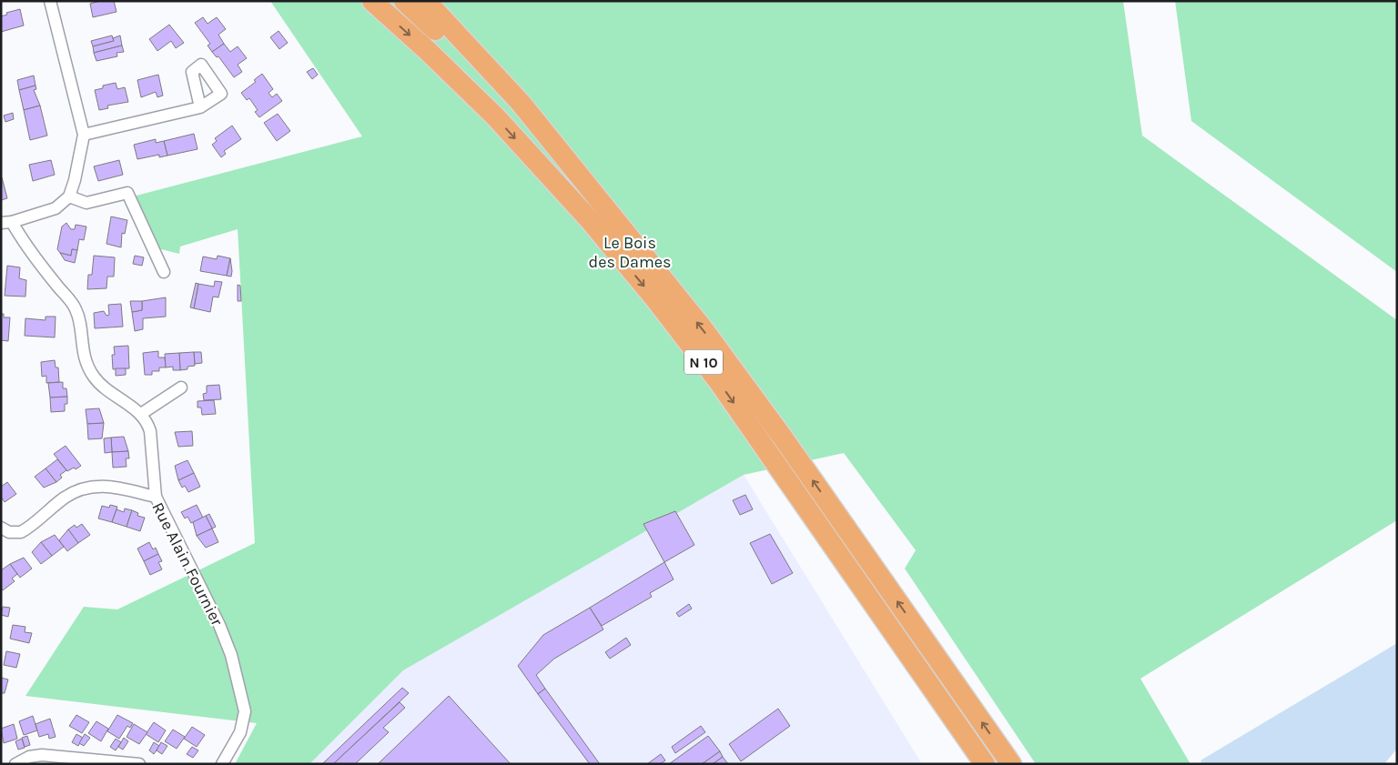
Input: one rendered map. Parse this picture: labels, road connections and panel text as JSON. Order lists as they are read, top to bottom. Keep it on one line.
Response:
{"streets":{"highway":["N 10"],"street":["Rue Alain Fournier"]},"parks":["Le Bois des Dames"]}
